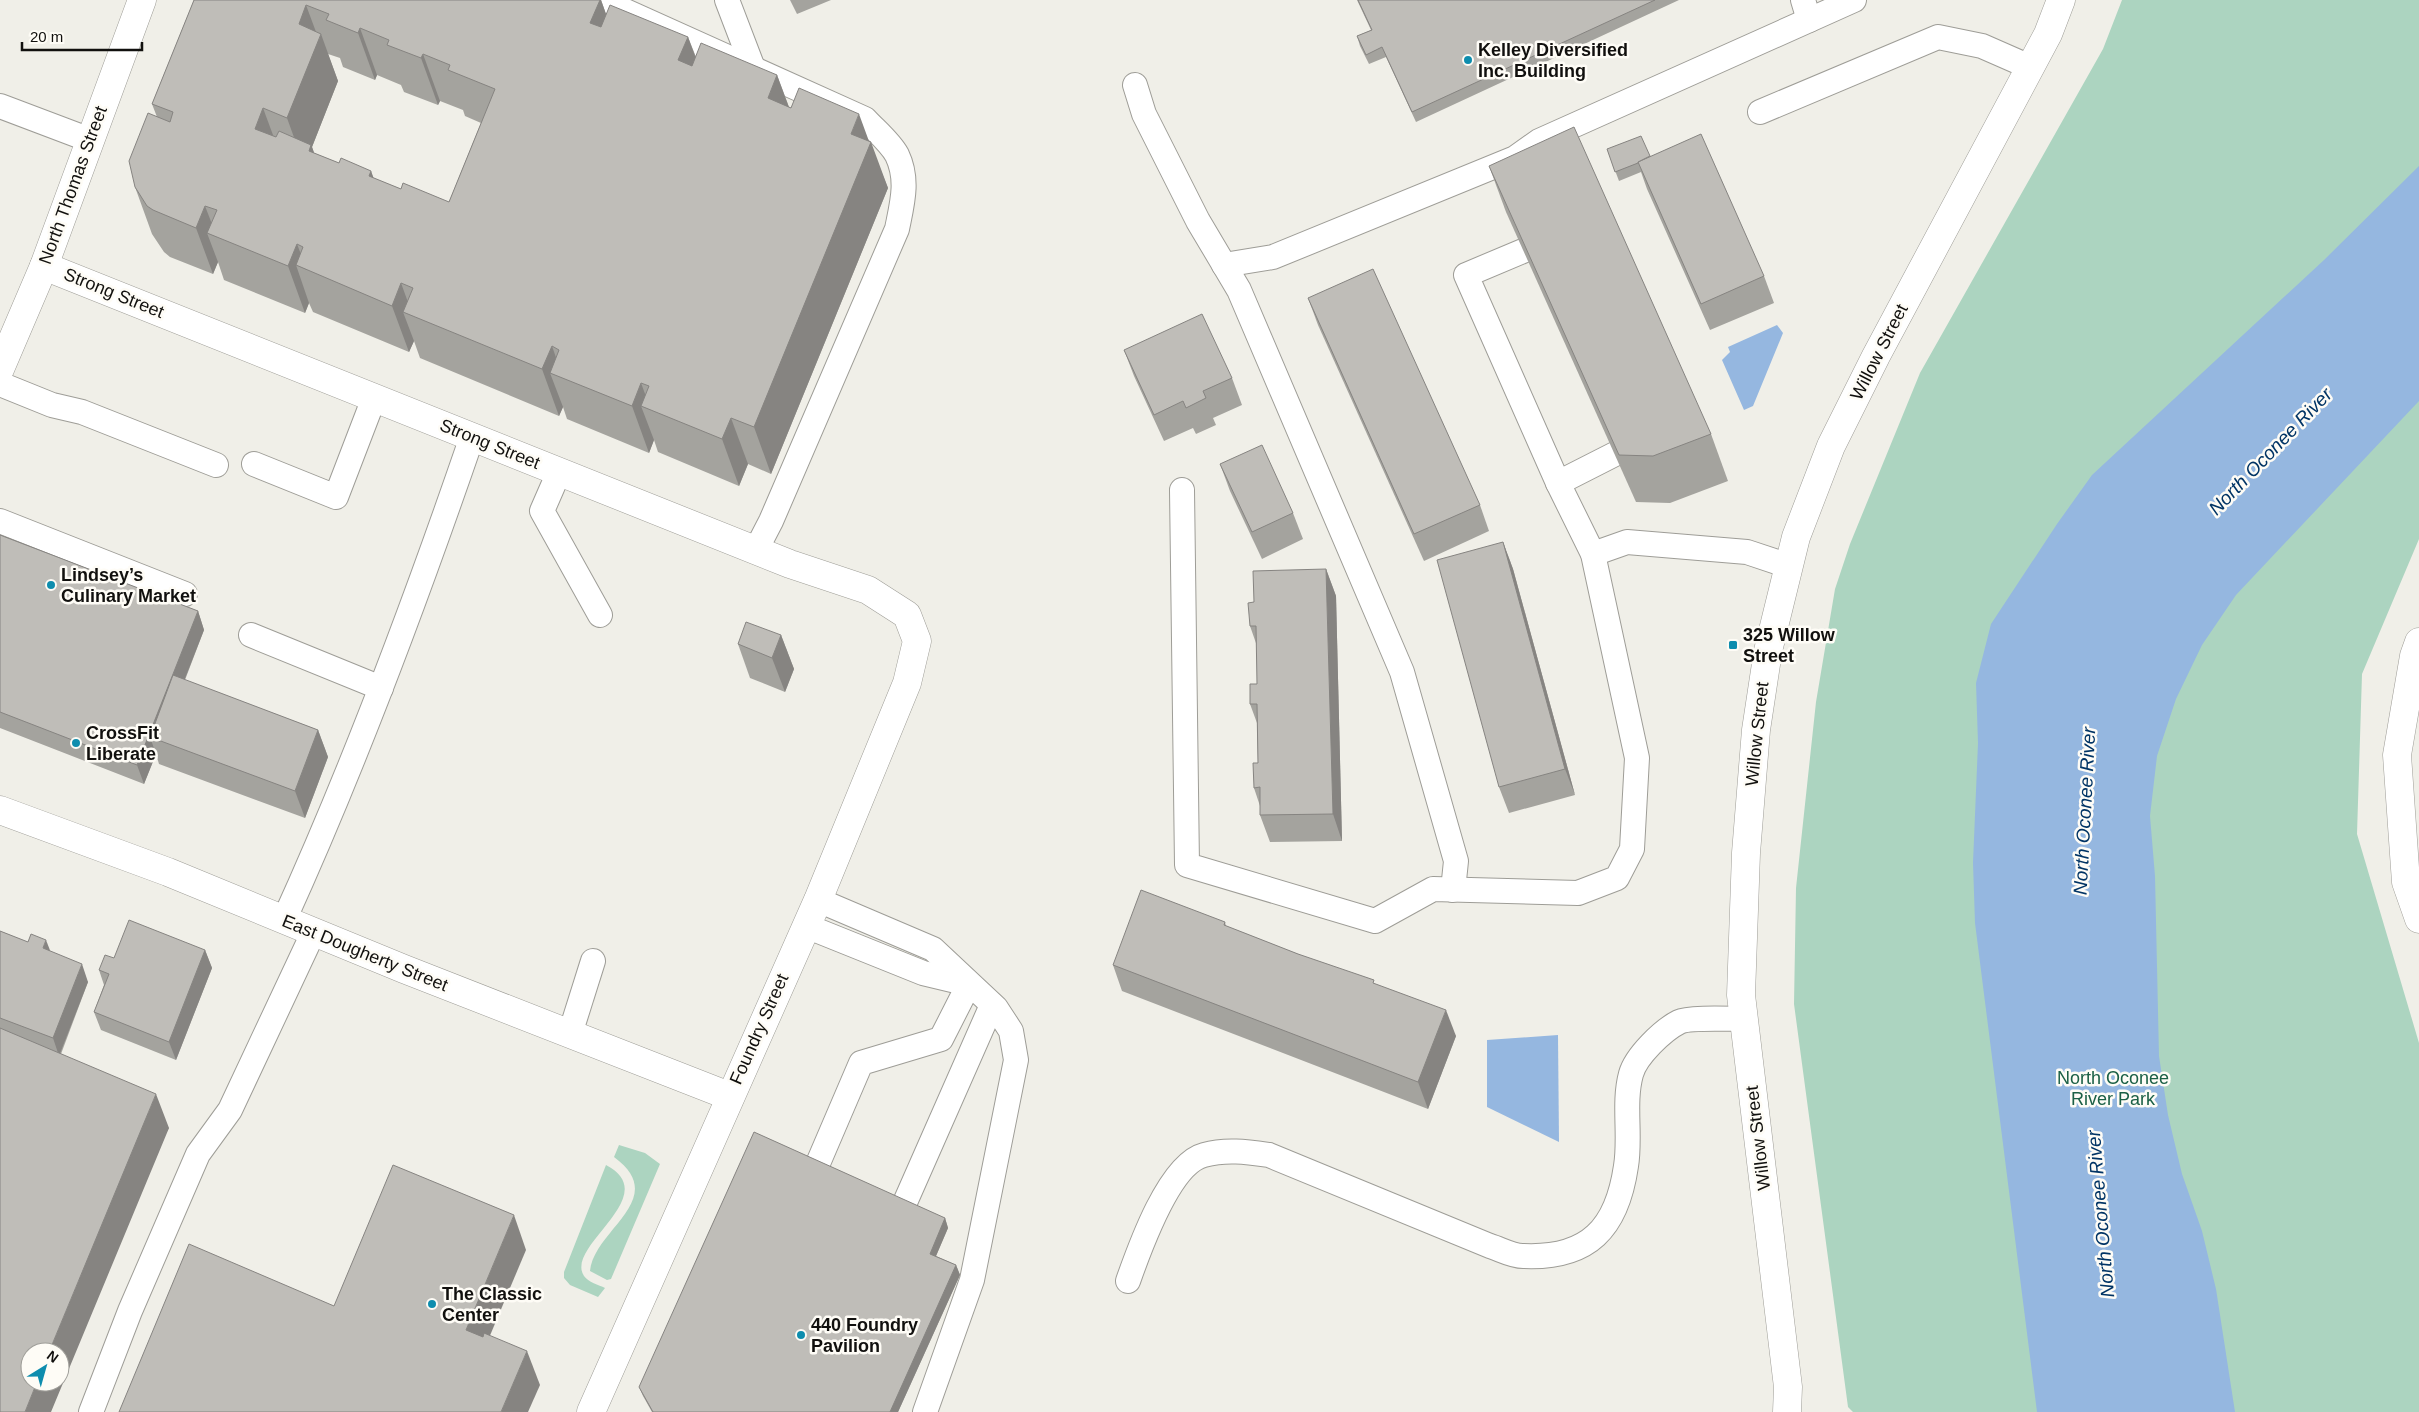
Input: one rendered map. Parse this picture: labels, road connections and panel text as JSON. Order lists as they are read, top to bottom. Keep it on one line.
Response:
{"streets":{"street":["North Thomas Street","Strong Street","Willow Street","East Dougherty Street","Foundry Street"]},"crossings":[["North Thomas Street","Strong Street"],["Strong Street","Foundry Street"],["East Dougherty Street","Foundry Street"]],"water":["North Oconee River"],"parks":["North Oconee River Park"],"places":{"other":["Kelley Diversified Inc. Building","Lindsey’s Culinary Market","CrossFit Liberate","The Classic Center","440 Foundry Pavilion"],"transit":["325 Willow Street"]},"scale_bar":"20 m","north":"top right"}
